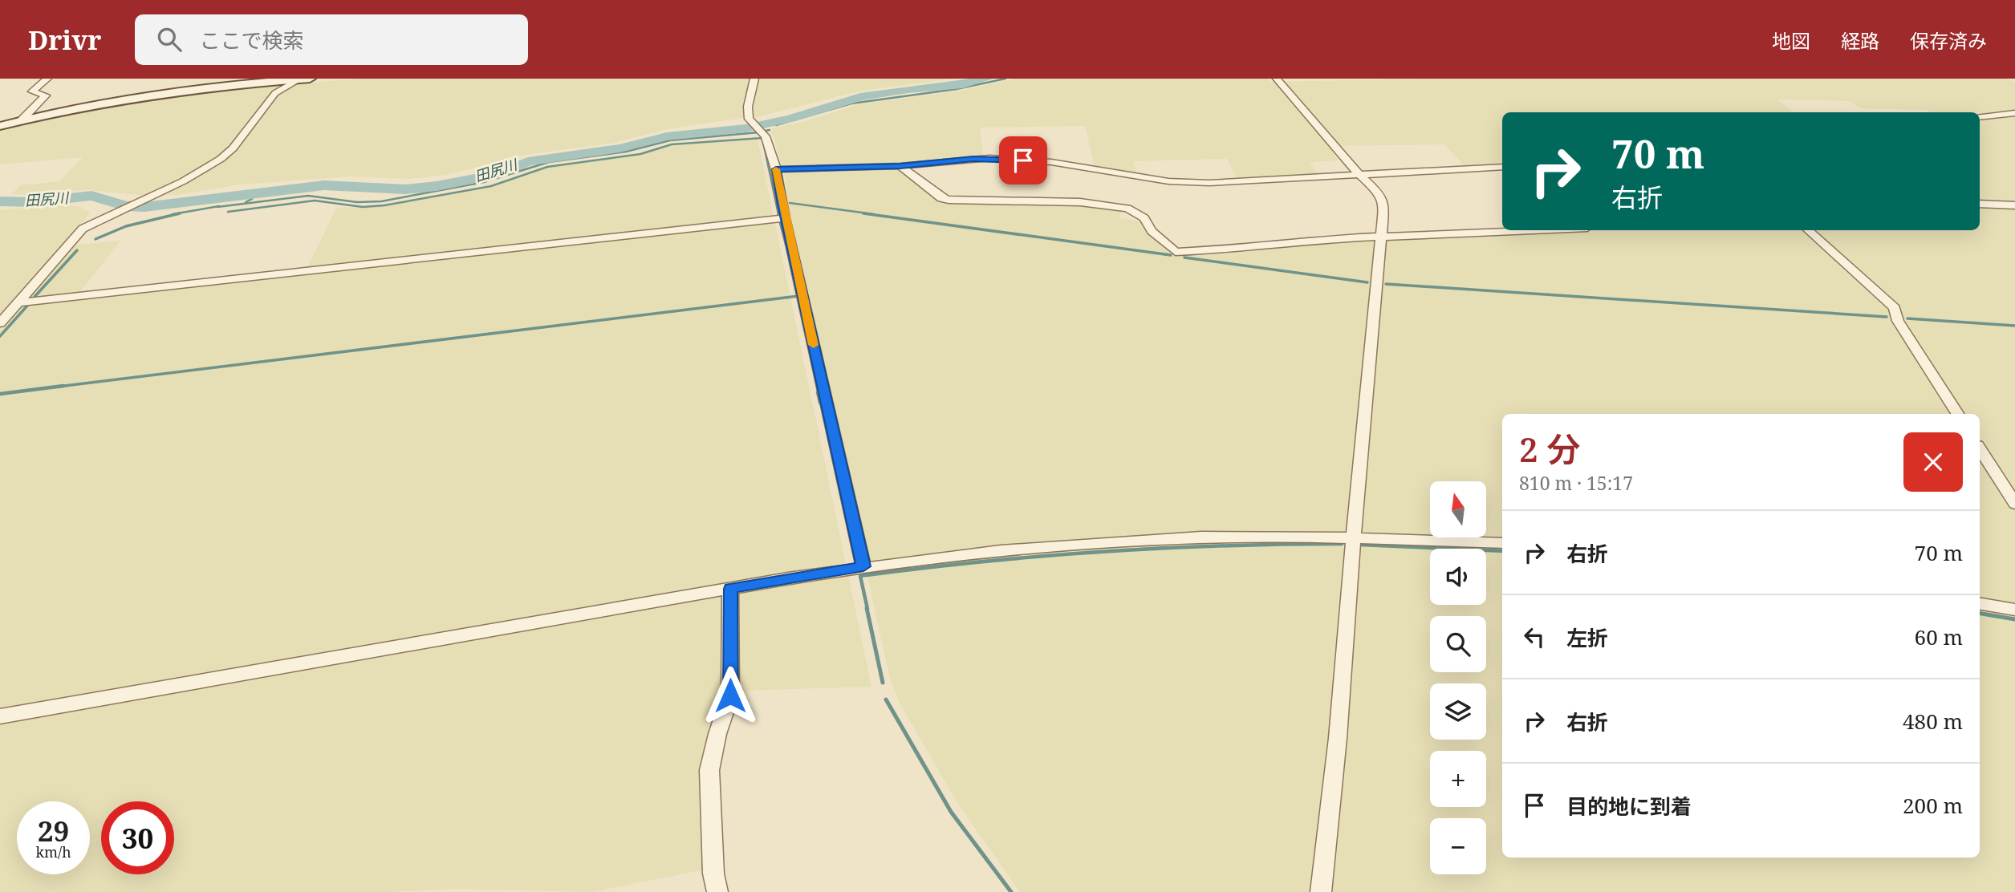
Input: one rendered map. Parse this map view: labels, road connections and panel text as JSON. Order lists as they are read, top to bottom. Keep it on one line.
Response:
{"water":["田尻川"],"north":"top","page":{"header":"Drivr","search":"ここで検索","nav":["地図","経路","保存済み"],"turn":["70 m","右折"],"heading":["2 分","810 m · 15:17"],"map_buttons":["+","−"],"list":[{"name":"右折","value":"70 m"},{"name":"左折","value":"60 m"},{"name":"右折","value":"480 m"},{"name":"目的地に到着","value":"200 m"}],"speed":"29 km/h","limit":"30"}}
